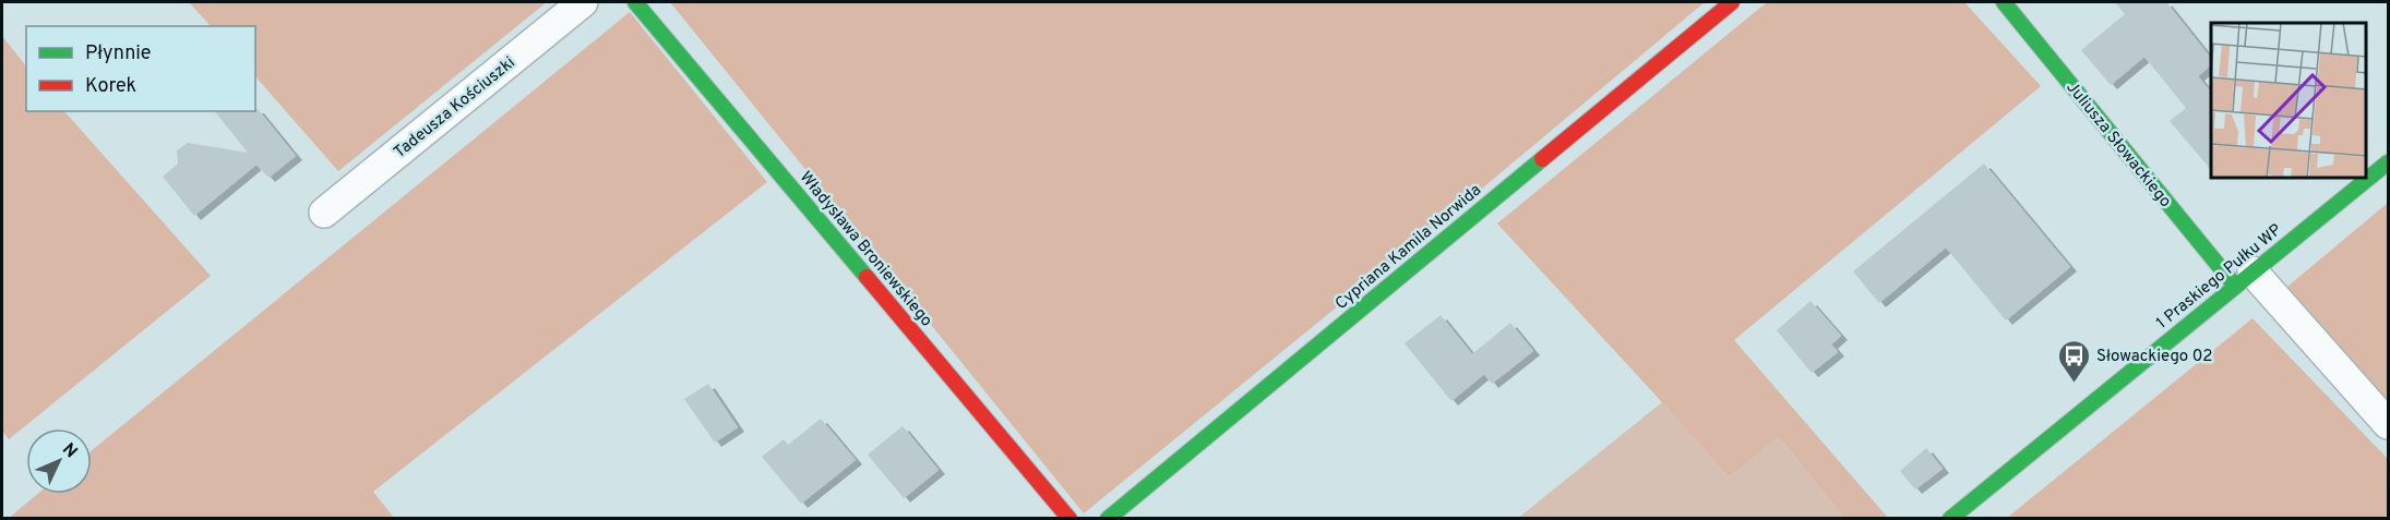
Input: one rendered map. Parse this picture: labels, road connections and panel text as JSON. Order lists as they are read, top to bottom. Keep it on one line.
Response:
{"streets":{"street":["Tadeusza Kościuszki","Juliusza Słowackiego","Cypriana Kamila Norwida","Władysława Broniewskiego","1 Praskiego Pułku WP"]},"crossings":[["Juliusza Słowackiego","1 Praskiego Pułku WP"]],"places":{"bus stop":["Słowackiego 02"]},"legend":["Płynnie","Korek"],"north":"top right"}
